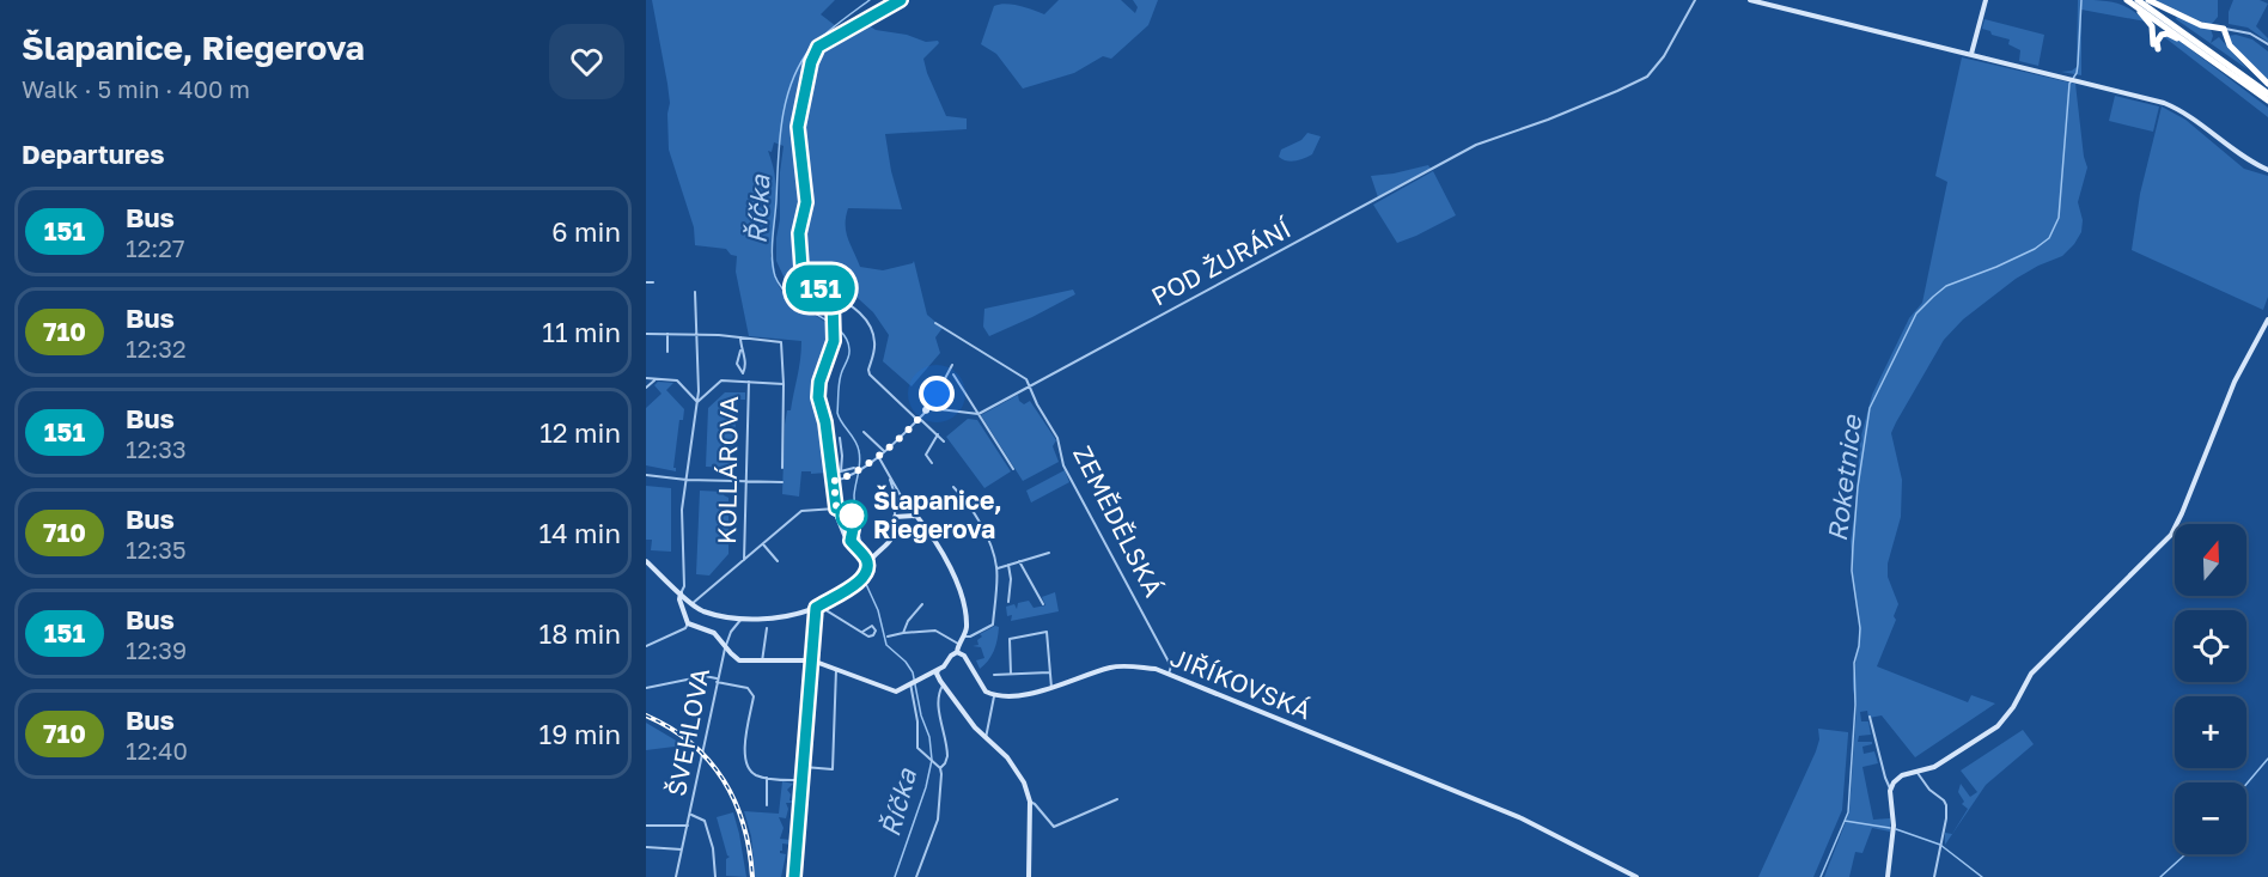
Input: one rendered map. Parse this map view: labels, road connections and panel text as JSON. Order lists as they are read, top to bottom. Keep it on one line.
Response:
{"streets":{"street":["POD ŽURÁNÍ","KOLLÁROVA","ZEMĚDĚLSKÁ","JIŘÍKOVSKÁ","ŠVEHLOVA"]},"crossings":[["POD ŽURÁNÍ","ZEMĚDĚLSKÁ"],["ZEMĚDĚLSKÁ","JIŘÍKOVSKÁ"]],"water":["Říčka","Roketnice"],"places":["Šlapanice, Riegerova"],"lines":["bus line 151"],"north":"top","page":{"heading":[["Šlapanice, Riegerova","Walk · 5 min · 400 m"],"Departures"],"on_map":"151","list":[{"mark":"151","name":"Bus","note":"12:27","value":"6 min"},{"mark":"710","name":"Bus","note":"12:32","value":"11 min"},{"mark":"151","name":"Bus","note":"12:33","value":"12 min"},{"mark":"710","name":"Bus","note":"12:35","value":"14 min"},{"mark":"151","name":"Bus","note":"12:39","value":"18 min"},{"mark":"710","name":"Bus","note":"12:40","value":"19 min"}],"map_buttons":["+","−"]}}
